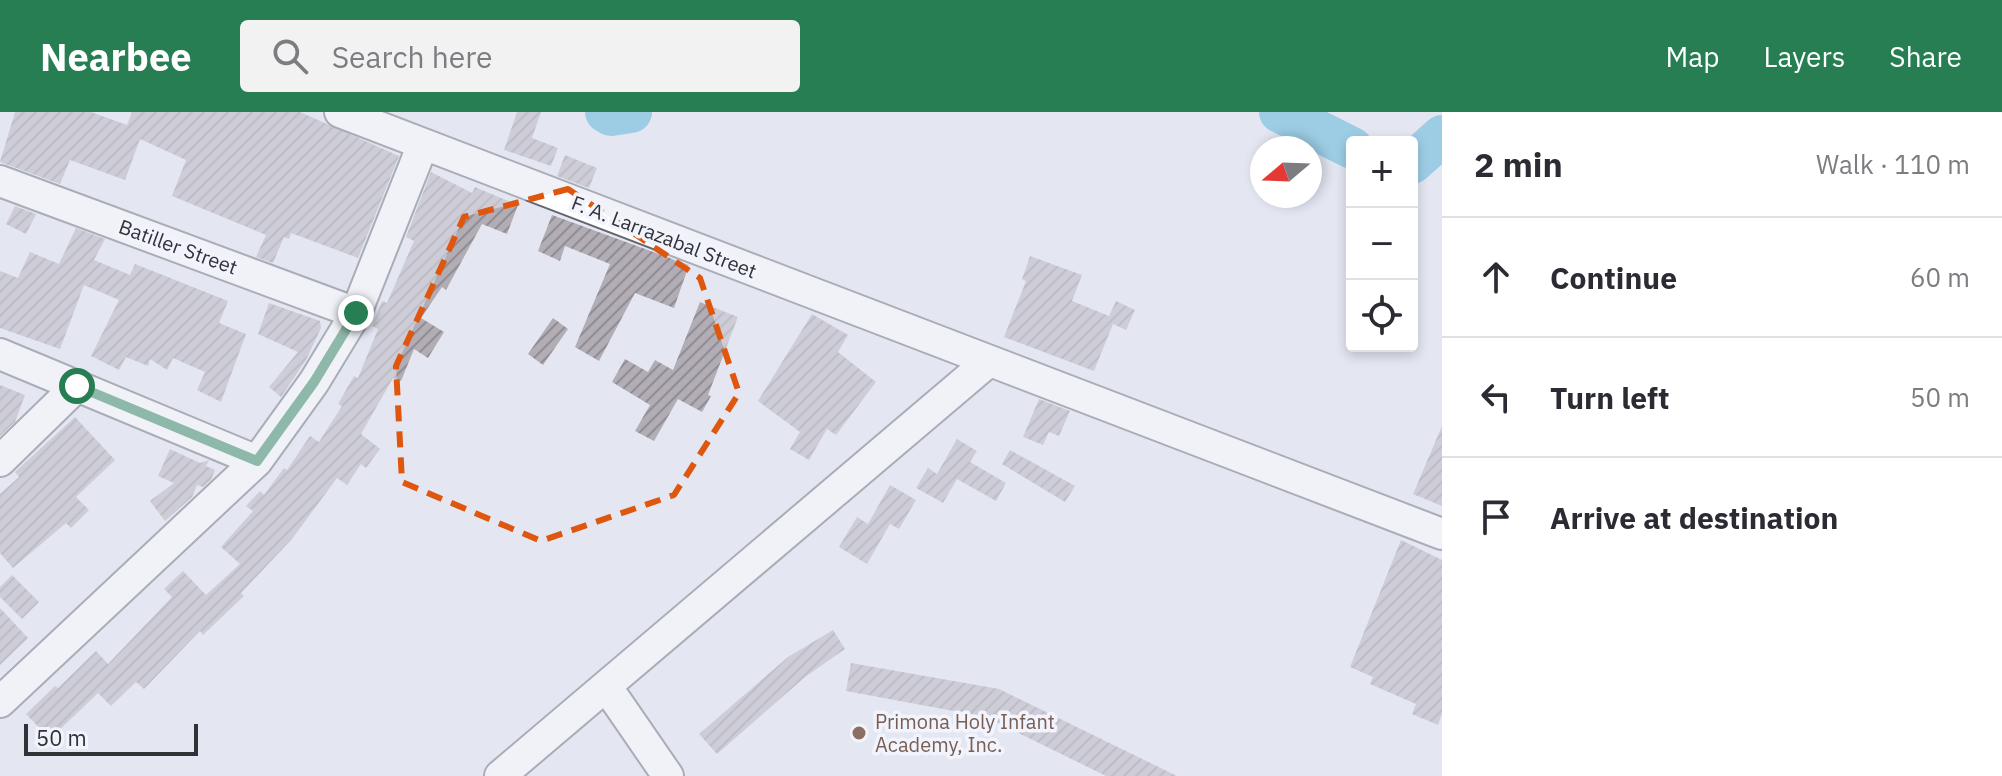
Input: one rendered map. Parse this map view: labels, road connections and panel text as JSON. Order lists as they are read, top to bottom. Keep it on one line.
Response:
{"streets":{"street":["F. A. Larrazabal Street","Batiller Street"]},"places":["Primona Holy Infant Academy, Inc."],"scale_bar":"50 m","north":"left","page":{"header":"Nearbee","search":"Search here","nav":["Map","Layers","Share"],"heading":["2 min","Walk · 110 m"],"map_buttons":["+","−"],"list":[["Continue","60 m"],["Turn left","50 m"],"Arrive at destination"],"scale":"50 m"}}
